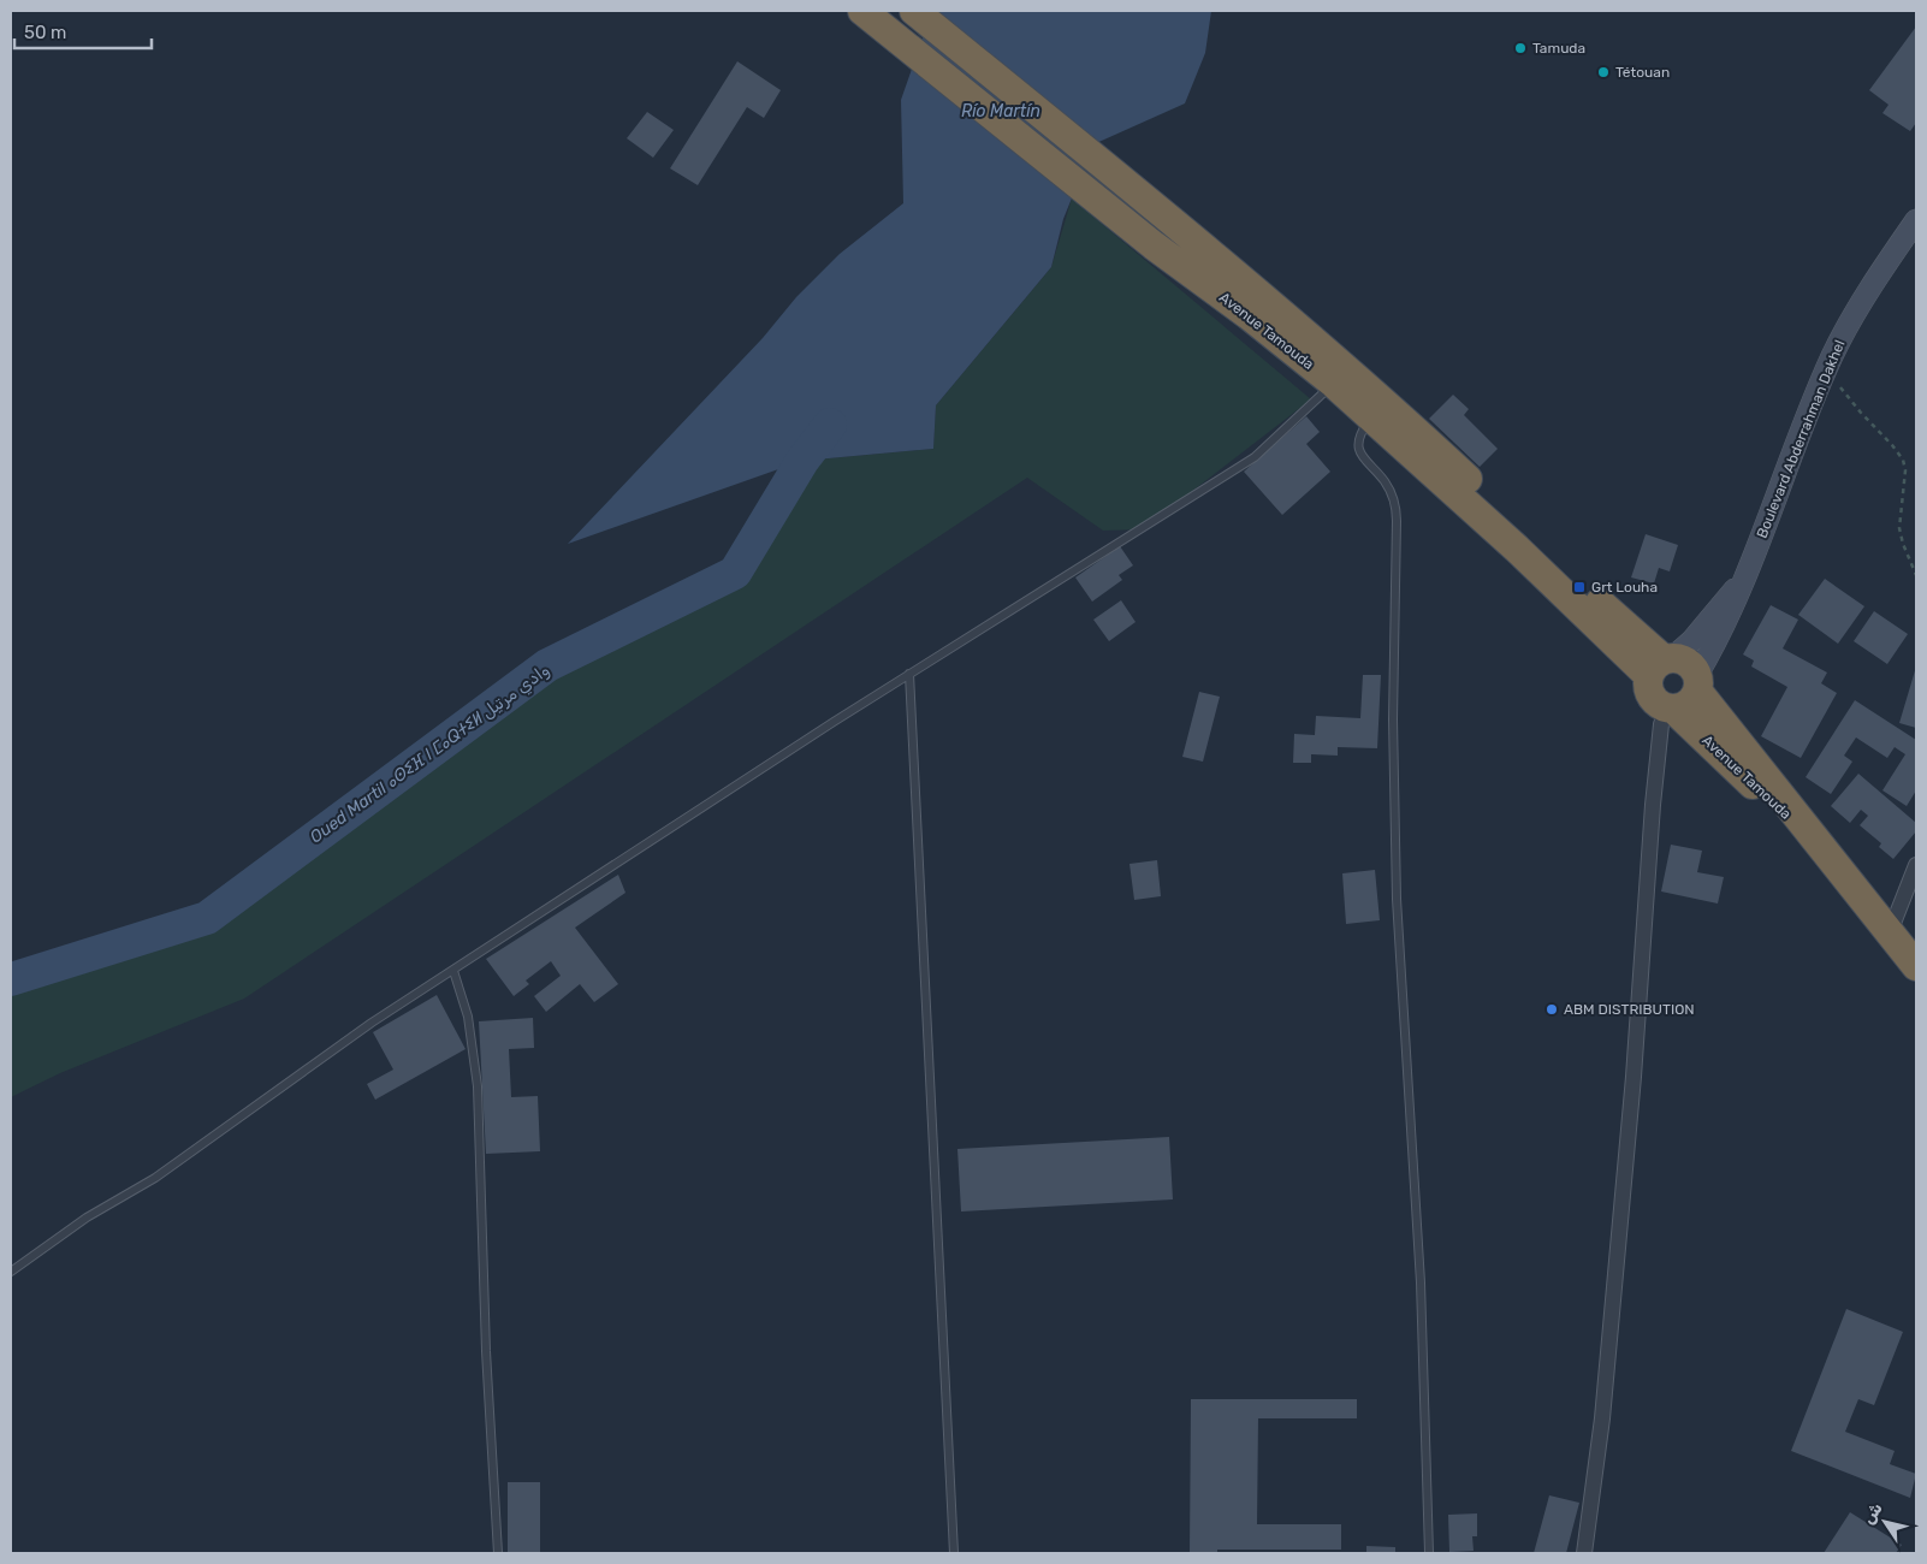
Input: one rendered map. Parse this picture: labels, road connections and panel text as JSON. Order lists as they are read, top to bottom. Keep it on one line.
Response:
{"streets":{"highway":["Avenue Tamouda"],"street":["Boulevard Abderrahman Dakhel"]},"crossings":[["Avenue Tamouda","Boulevard Abderrahman Dakhel"]],"water":["Río Martín","Oued Martil ⴰⵙⵉⴼ ⵏ ⵎⴰⵕⵜⵉⵍ وادي مرتيل"],"places":{"other":["Tamuda","Tétouan","ABM DISTRIBUTION"],"transit":["Grt Louha"]},"scale_bar":"50 m","north":"top left"}
